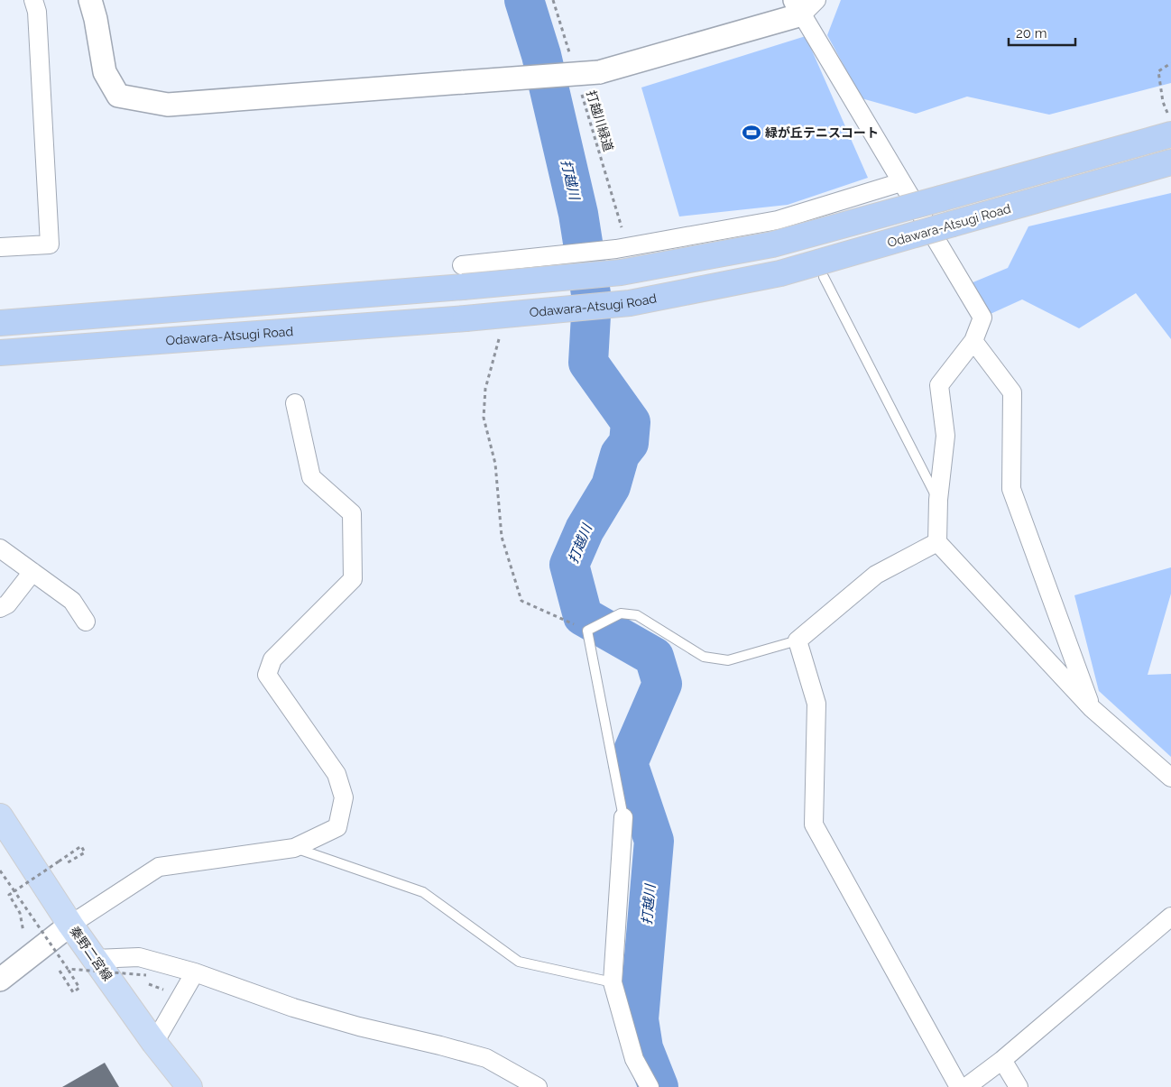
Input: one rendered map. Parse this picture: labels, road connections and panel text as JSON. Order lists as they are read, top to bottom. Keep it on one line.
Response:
{"streets":{"highway":["Odawara-Atsugi Road"],"main road":["秦野二宮線"],"path":["打越川緑道"]},"water":["打越川"],"places":{"sports":["緑が丘テニスコート"]},"scale_bar":"20 m"}
